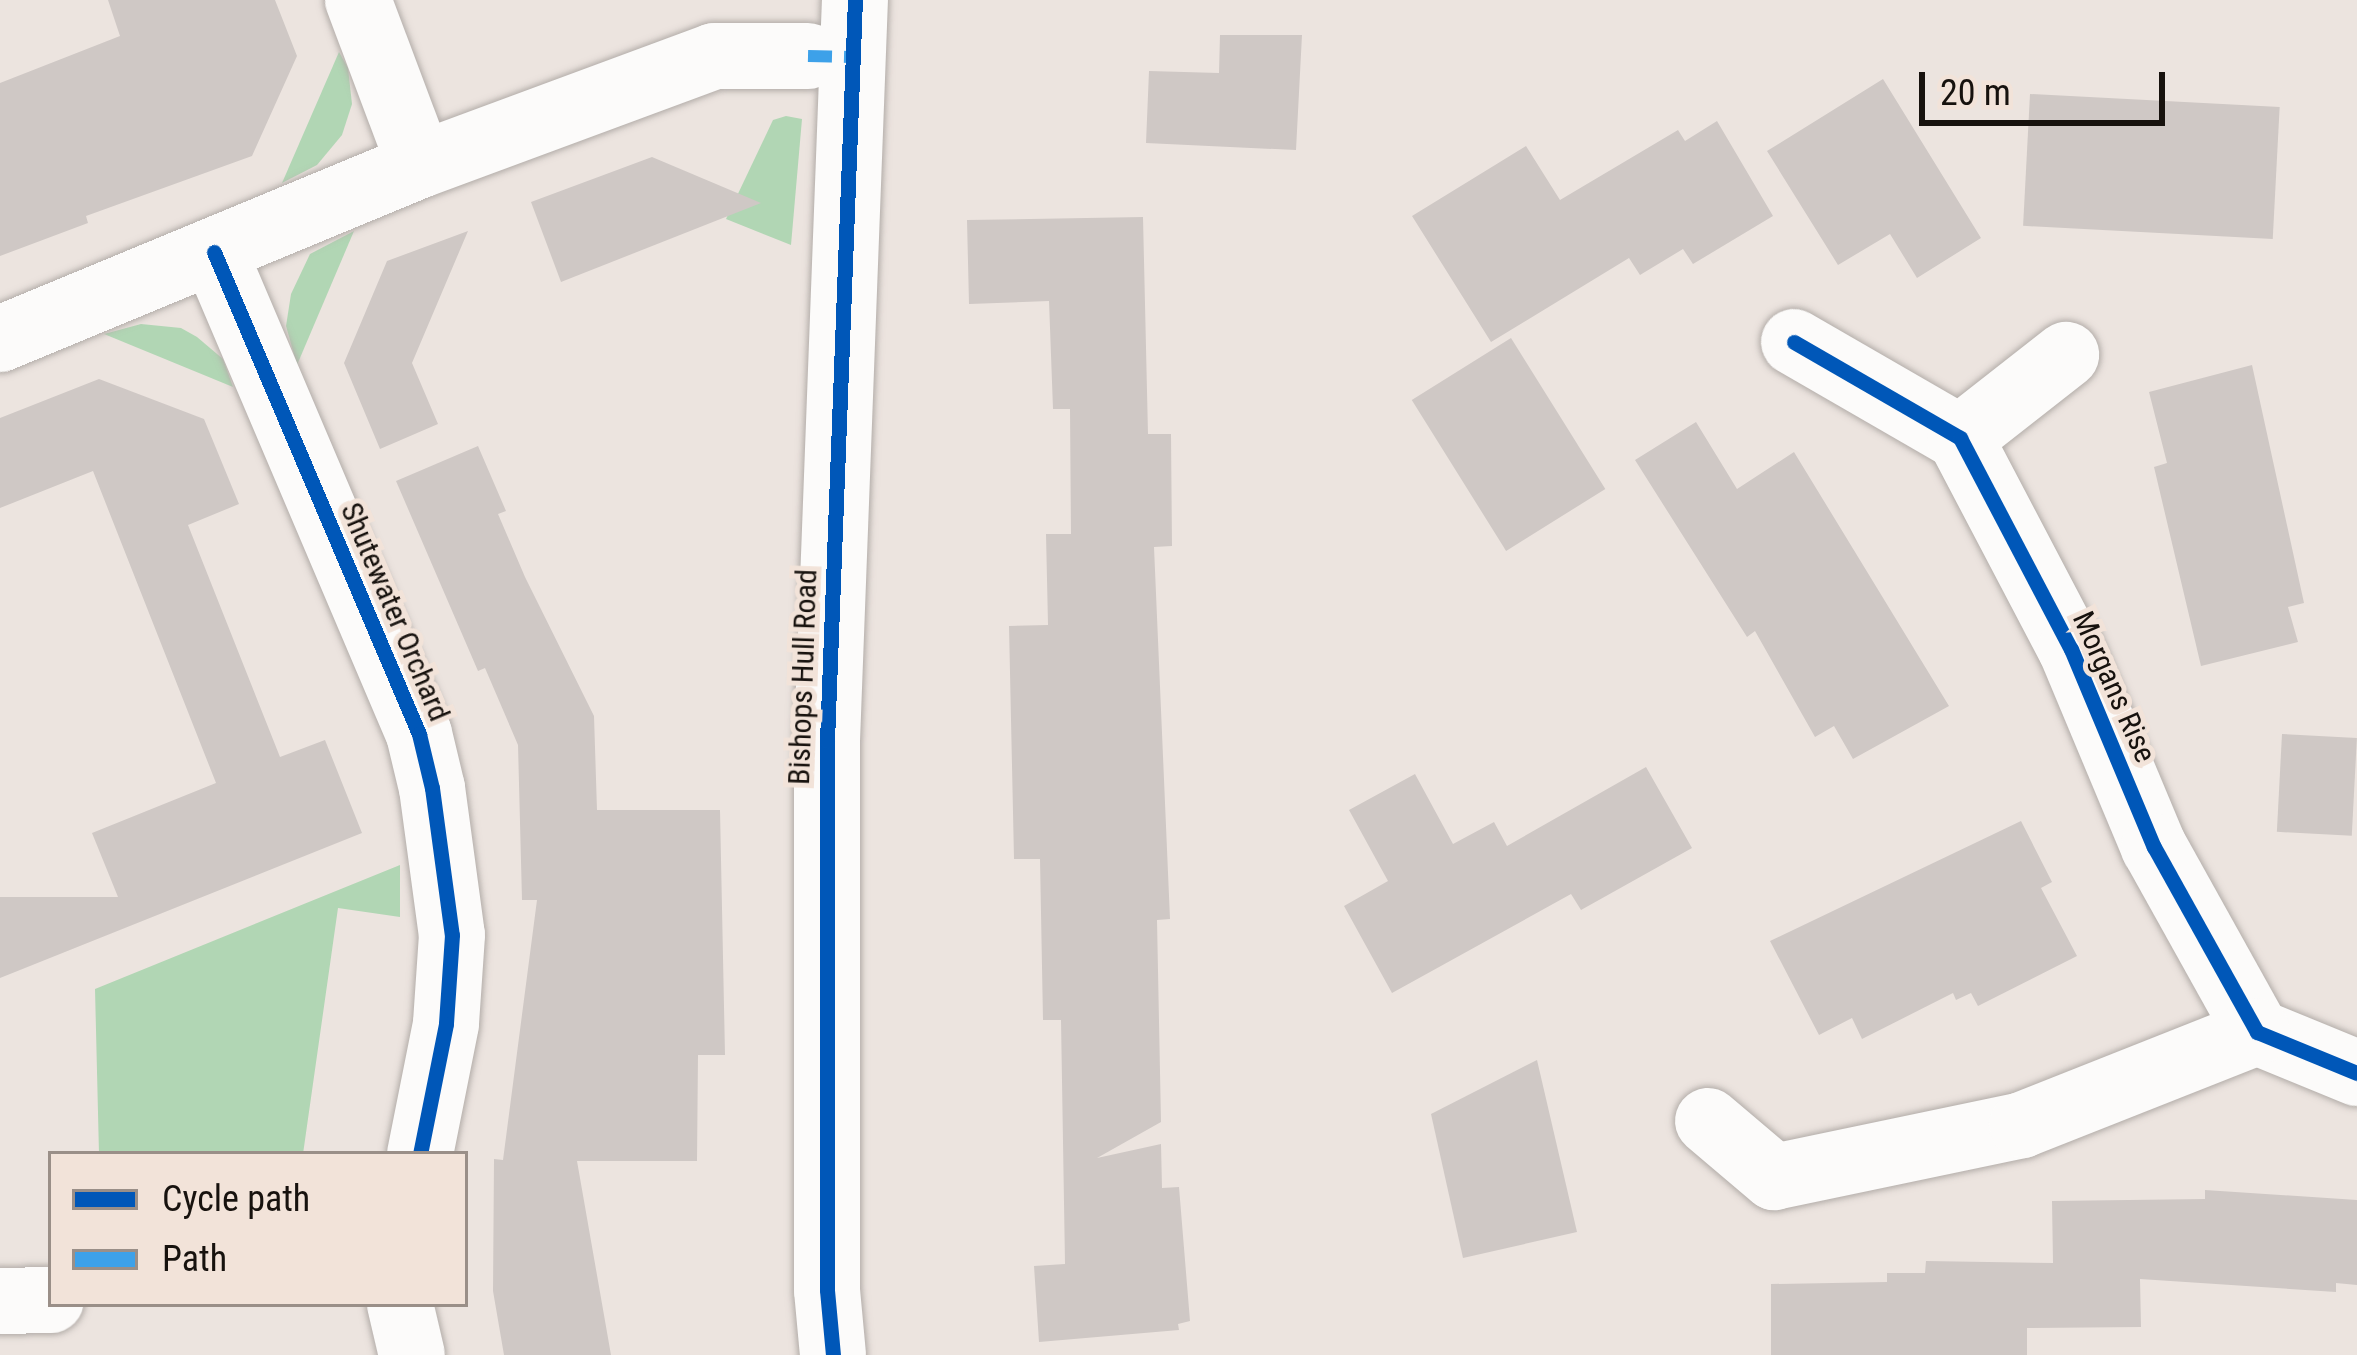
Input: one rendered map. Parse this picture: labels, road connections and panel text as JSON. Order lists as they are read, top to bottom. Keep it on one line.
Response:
{"streets":{"street":["Shutewater Orchard","Bishops Hull Road","Morgans Rise"]},"legend":["Cycle path","Path"],"scale_bar":"20 m"}
